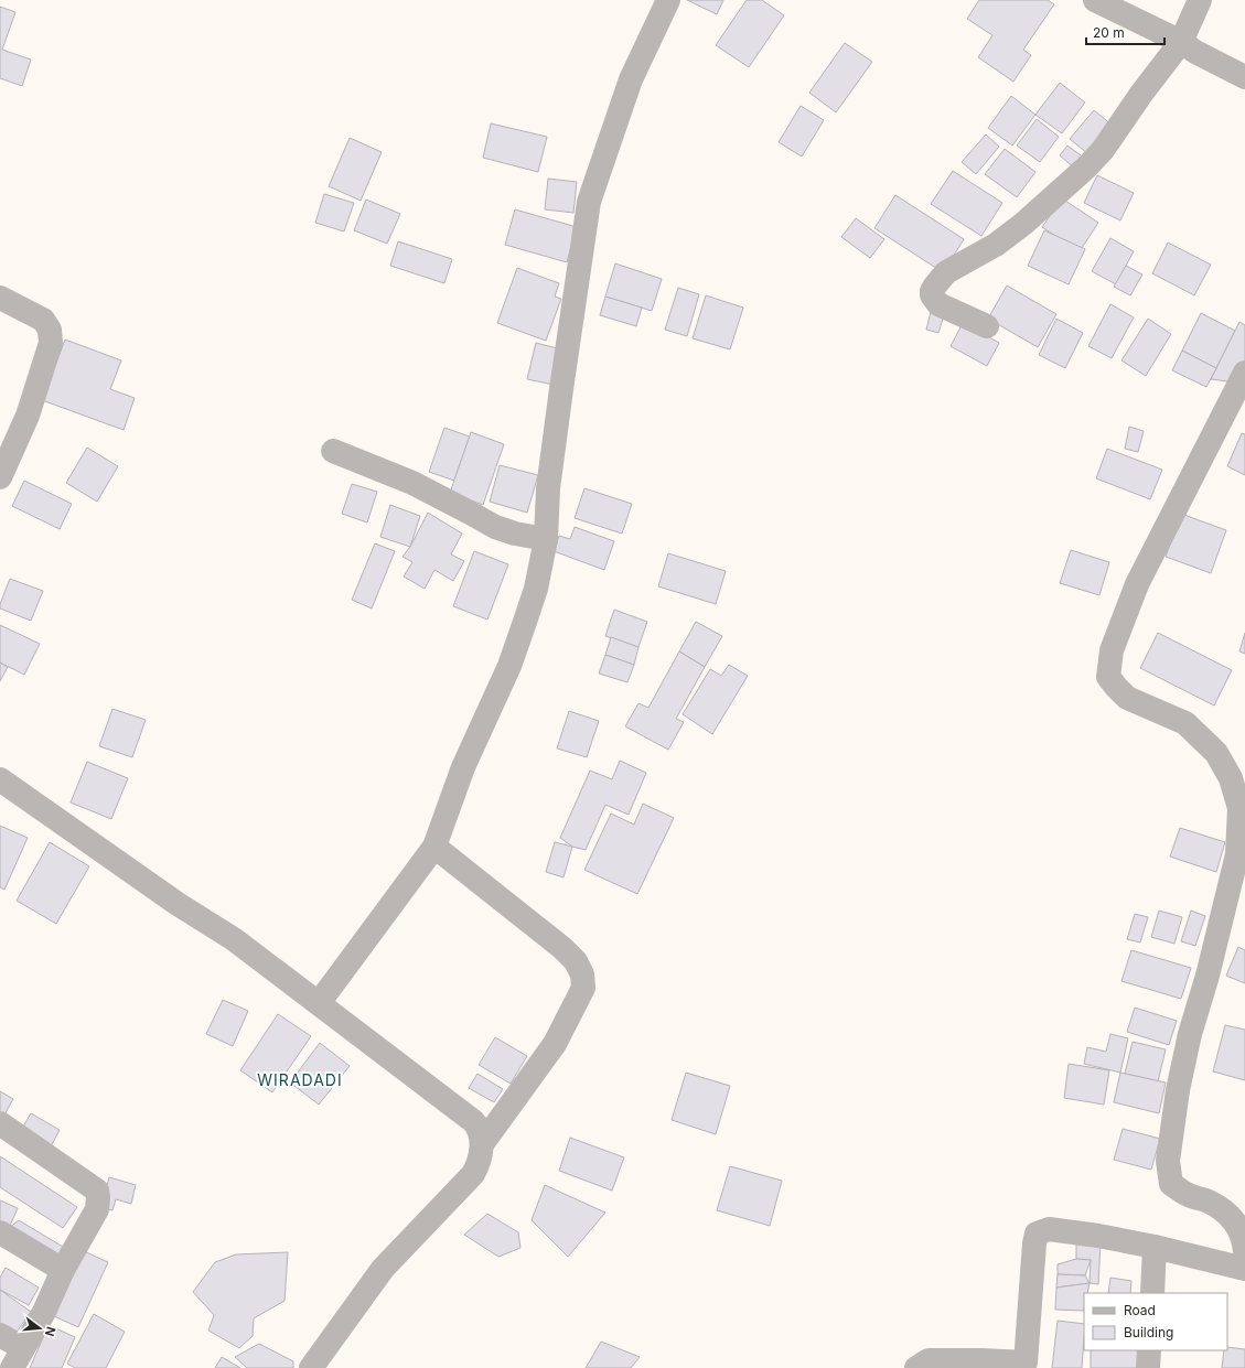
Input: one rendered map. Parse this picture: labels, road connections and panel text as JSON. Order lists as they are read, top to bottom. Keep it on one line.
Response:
{"districts":["WIRADADI"],"legend":["Road","Building"],"scale_bar":"20 m","north":"right"}
